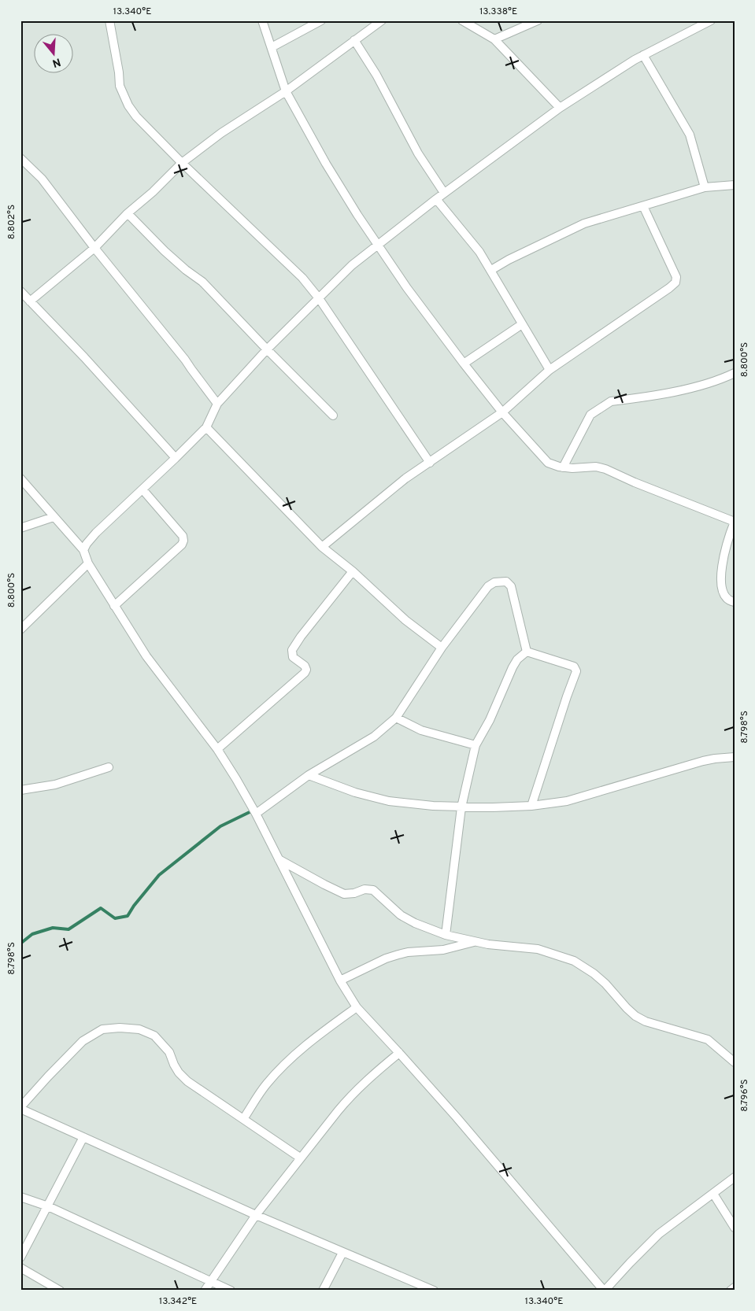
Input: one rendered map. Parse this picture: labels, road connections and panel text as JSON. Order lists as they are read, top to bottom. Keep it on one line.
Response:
{"north":"bottom","coordinates":["13.340°E","13.338°E","8.802°S","8.800°S","8.798°S","8.796°S","13.342°E"]}
